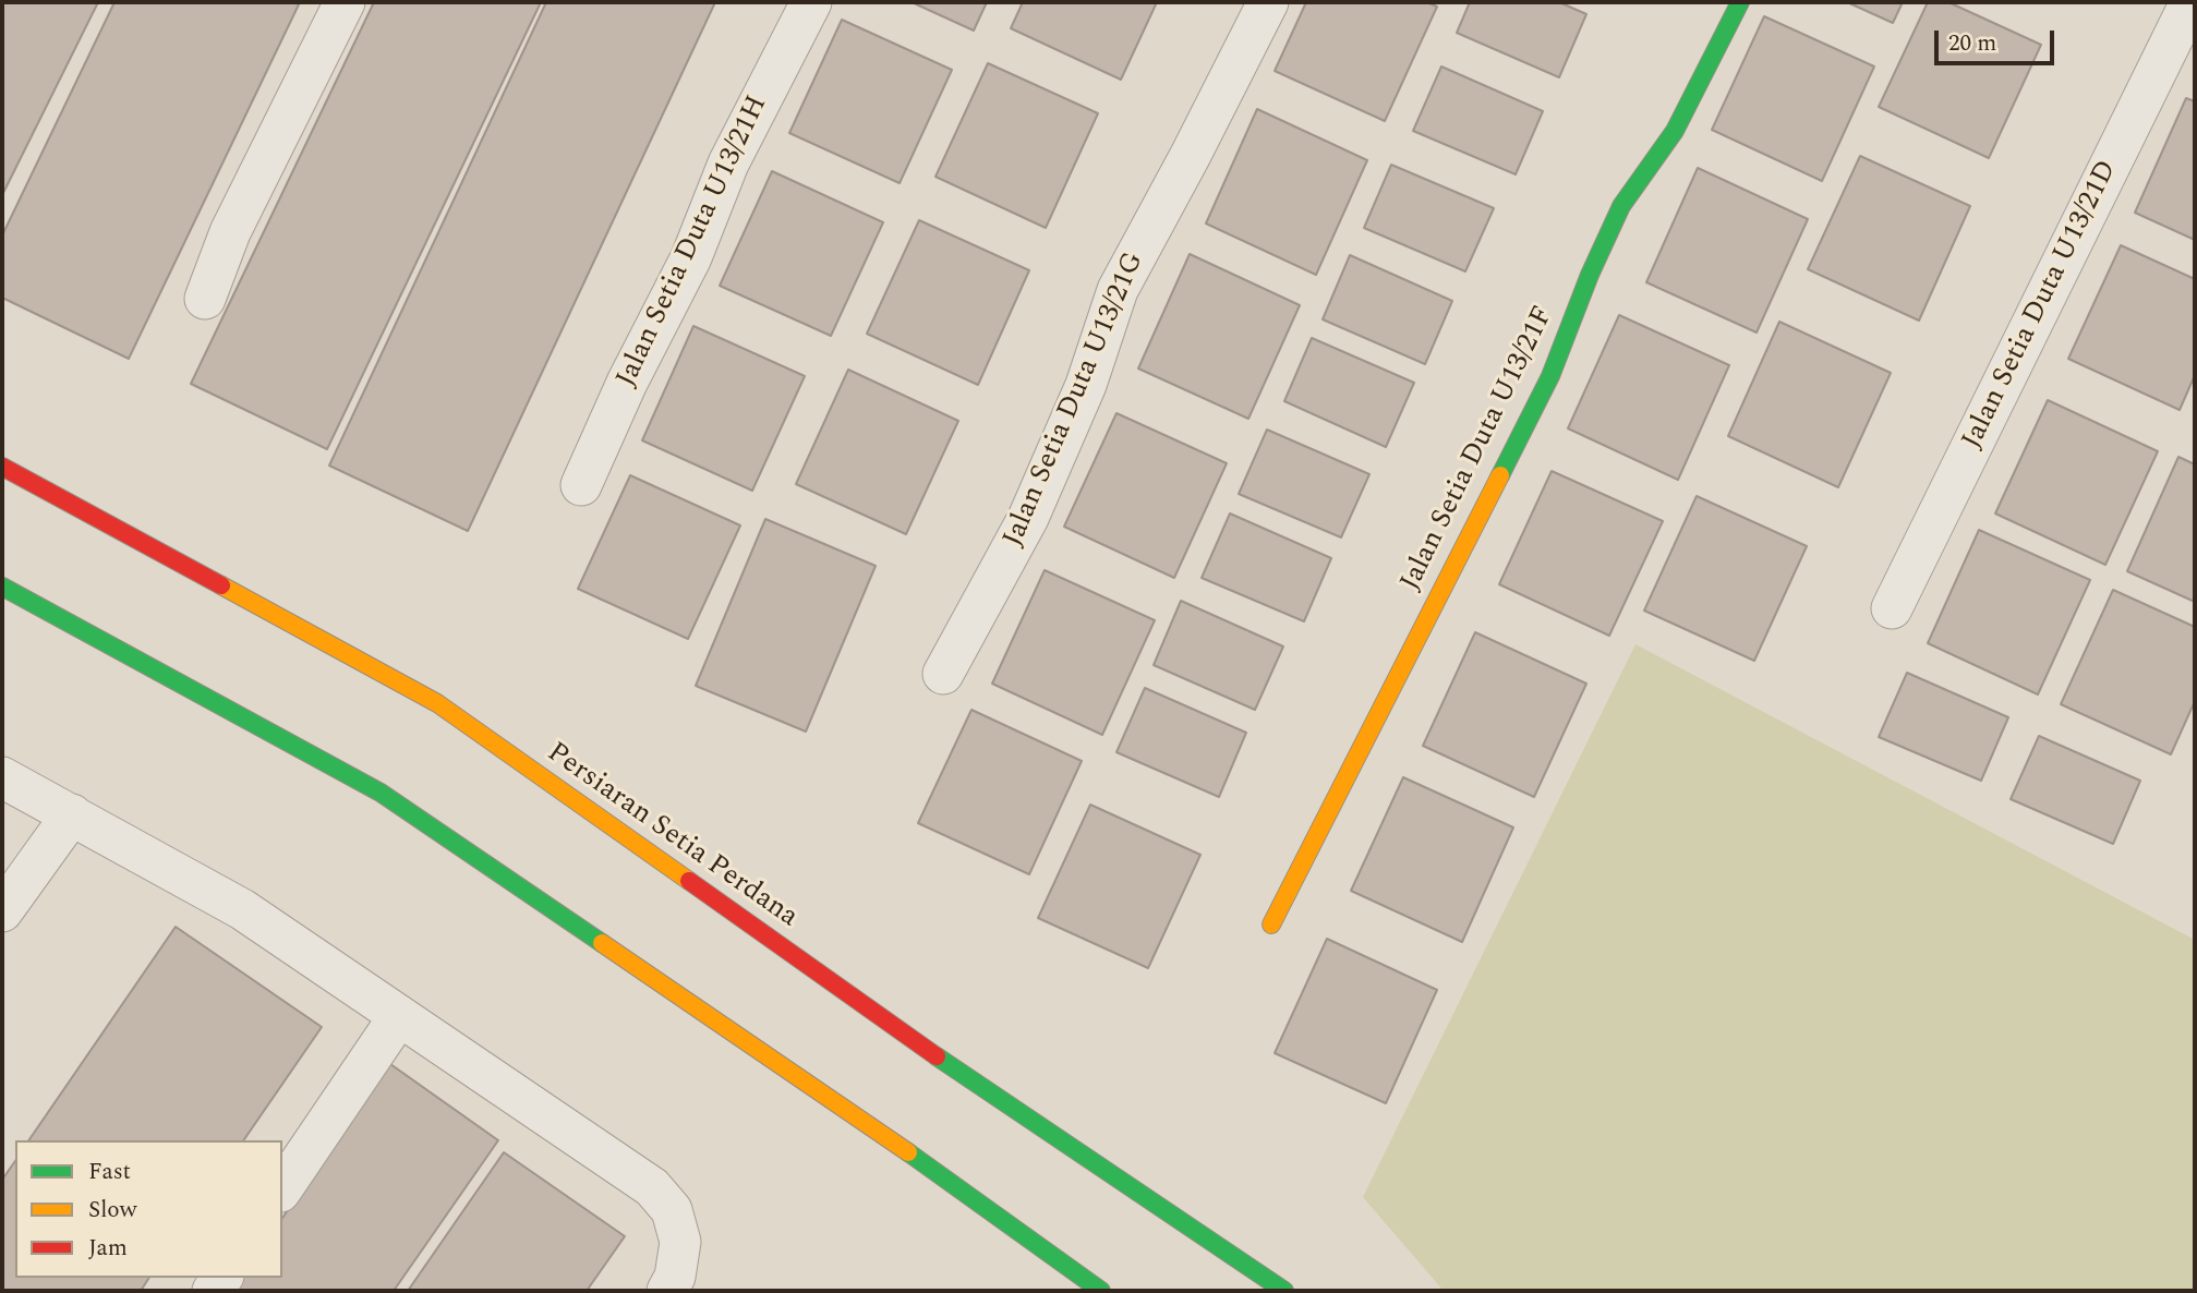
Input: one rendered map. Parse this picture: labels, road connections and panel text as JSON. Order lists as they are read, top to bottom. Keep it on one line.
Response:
{"streets":{"main road":["Jalan Setia Duta U13/21F","Persiaran Setia Perdana"],"street":["Jalan Setia Duta U13/21H","Jalan Setia Duta U13/21D","Jalan Setia Duta U13/21G"]},"legend":["Fast","Slow","Jam"],"scale_bar":"20 m"}
